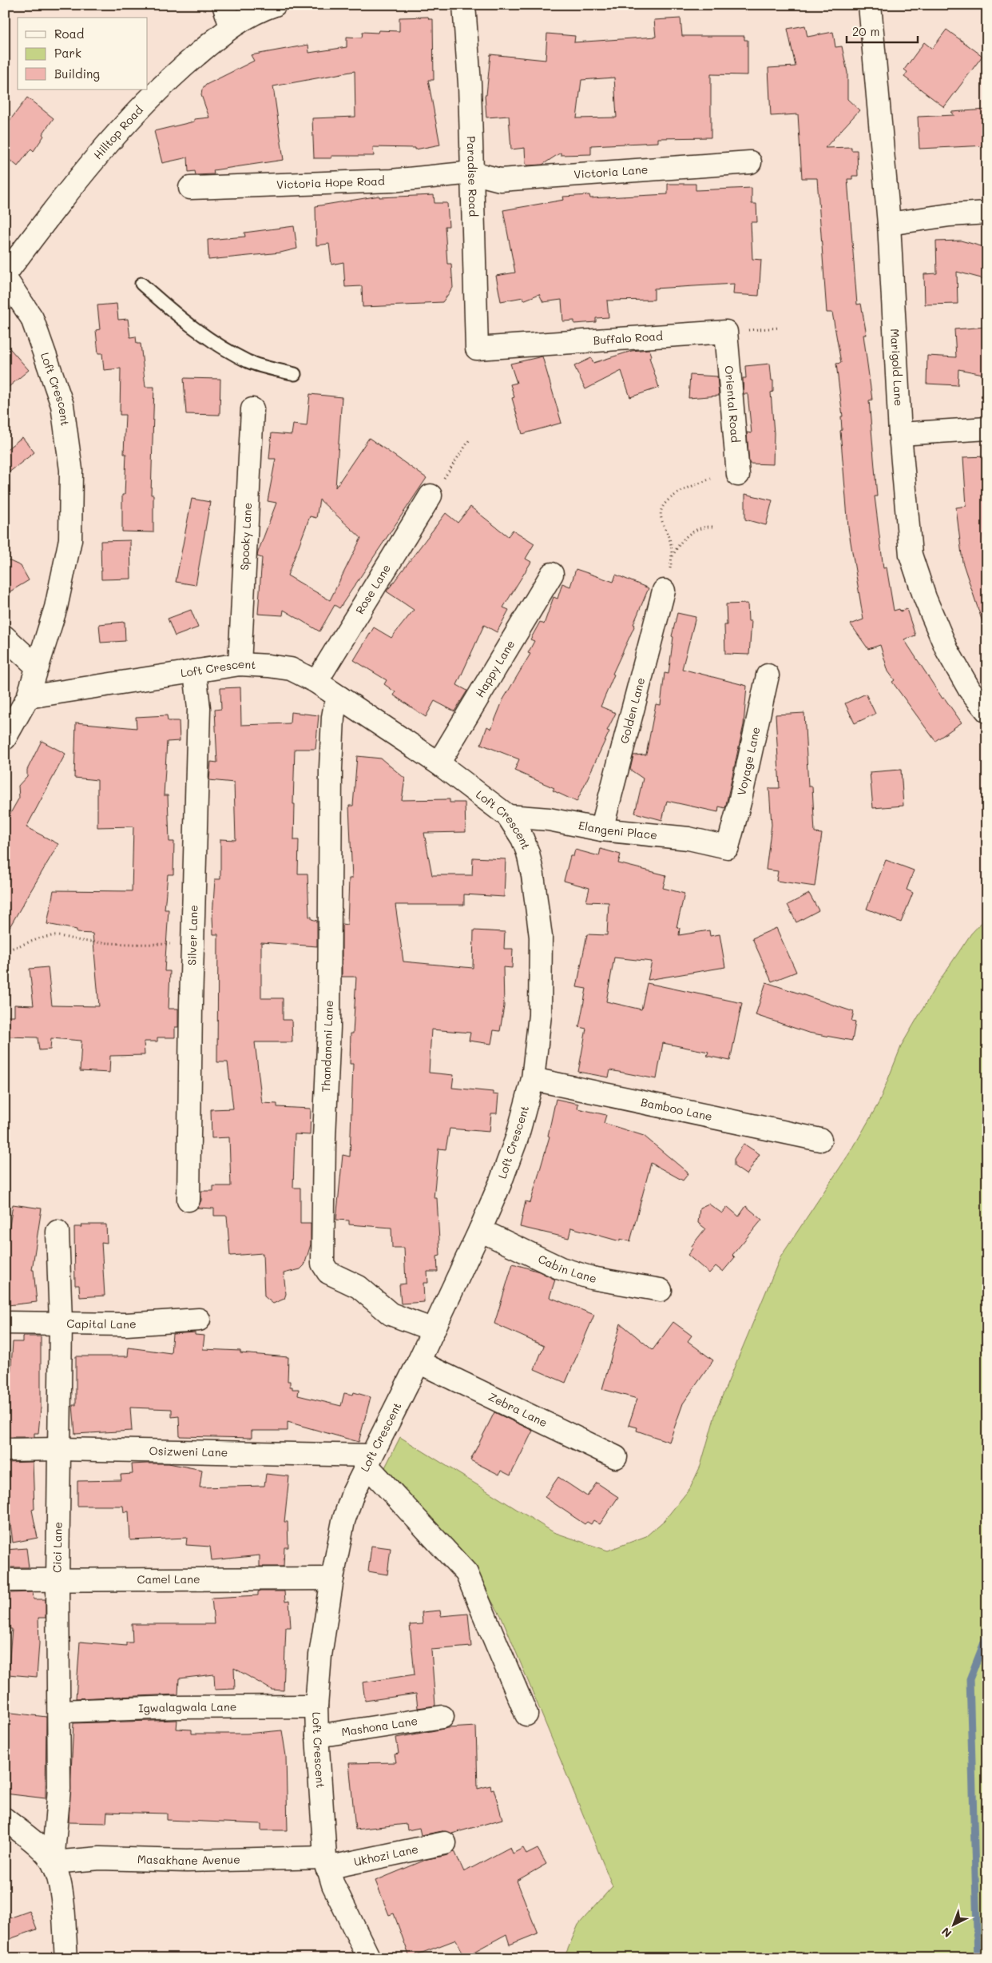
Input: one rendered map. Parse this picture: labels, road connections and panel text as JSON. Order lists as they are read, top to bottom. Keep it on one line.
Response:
{"streets":{"street":["Hilltop Road","Victoria Lane","Paradise Road","Victoria Hope Road","Buffalo Road","Marigold Lane","Loft Crescent","Oriental Road","Spooky Lane","Rose Lane","Happy Lane","Golden Lane","Voyage Lane","Elangeni Place","Silver Lane","Thandanani Lane","Bamboo Lane","Cabin Lane","Capital Lane","Zebra Lane","Osizweni Lane","Cici Lane","Camel Lane","Igwalagwala Lane","Mashona Lane","Ukhozi Lane","Masakhane Avenue"]},"crossings":[["Hilltop Road","Loft Crescent"],["Victoria Lane","Paradise Road"],["Victoria Lane","Victoria Hope Road"],["Paradise Road","Victoria Hope Road"],["Paradise Road","Buffalo Road"],["Buffalo Road","Oriental Road"],["Loft Crescent","Spooky Lane"],["Loft Crescent","Rose Lane"],["Loft Crescent","Happy Lane"],["Loft Crescent","Elangeni Place"],["Loft Crescent","Silver Lane"],["Loft Crescent","Thandanani Lane"],["Loft Crescent","Bamboo Lane"],["Loft Crescent","Cabin Lane"],["Loft Crescent","Zebra Lane"],["Loft Crescent","Osizweni Lane"],["Loft Crescent","Camel Lane"],["Loft Crescent","Igwalagwala Lane"],["Loft Crescent","Mashona Lane"],["Loft Crescent","Ukhozi Lane"],["Loft Crescent","Masakhane Avenue"],["Golden Lane","Elangeni Place"],["Voyage Lane","Elangeni Place"],["Capital Lane","Cici Lane"],["Osizweni Lane","Cici Lane"],["Cici Lane","Camel Lane"],["Cici Lane","Igwalagwala Lane"],["Cici Lane","Masakhane Avenue"],["Ukhozi Lane","Masakhane Avenue"]],"legend":["Road","Park","Building"],"scale_bar":"20 m","north":"bottom left"}
